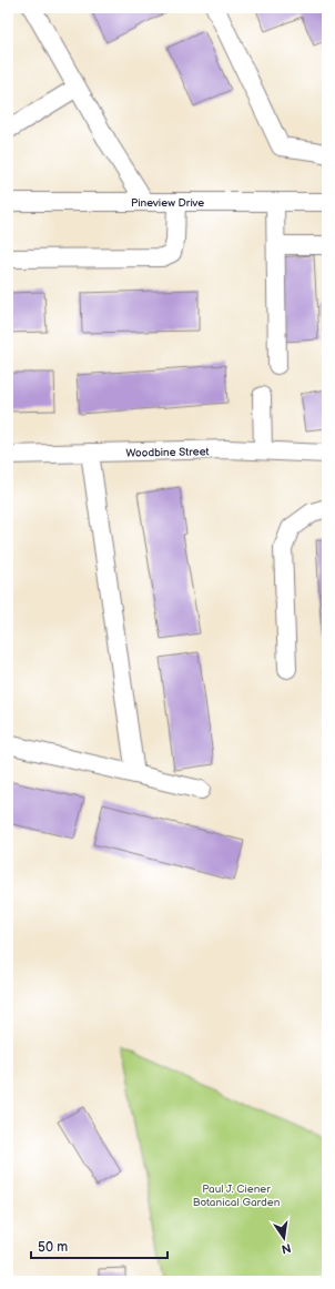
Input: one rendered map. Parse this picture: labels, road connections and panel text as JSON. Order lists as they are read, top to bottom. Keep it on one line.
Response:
{"streets":{"street":["Pineview Drive","Woodbine Street"]},"parks":["Paul J. Ciener Botanical Garden"],"scale_bar":"50 m","north":"bottom"}
